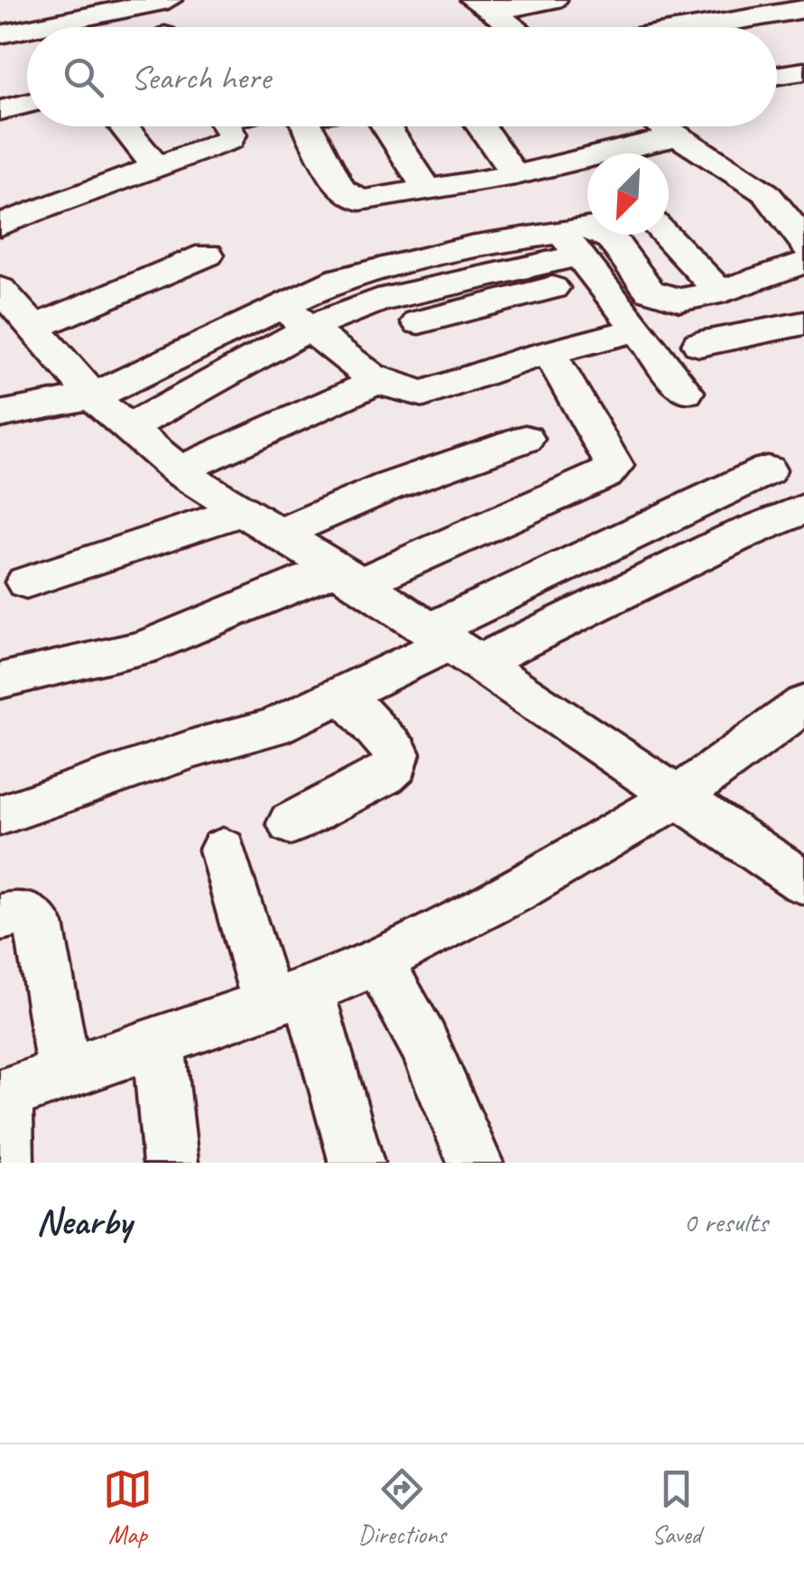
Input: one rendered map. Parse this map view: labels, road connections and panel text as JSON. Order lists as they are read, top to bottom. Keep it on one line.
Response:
{"north":"bottom left","page":{"search":"Search here","heading":["Nearby","0 results"],"nav":["Map","Directions","Saved"]}}
